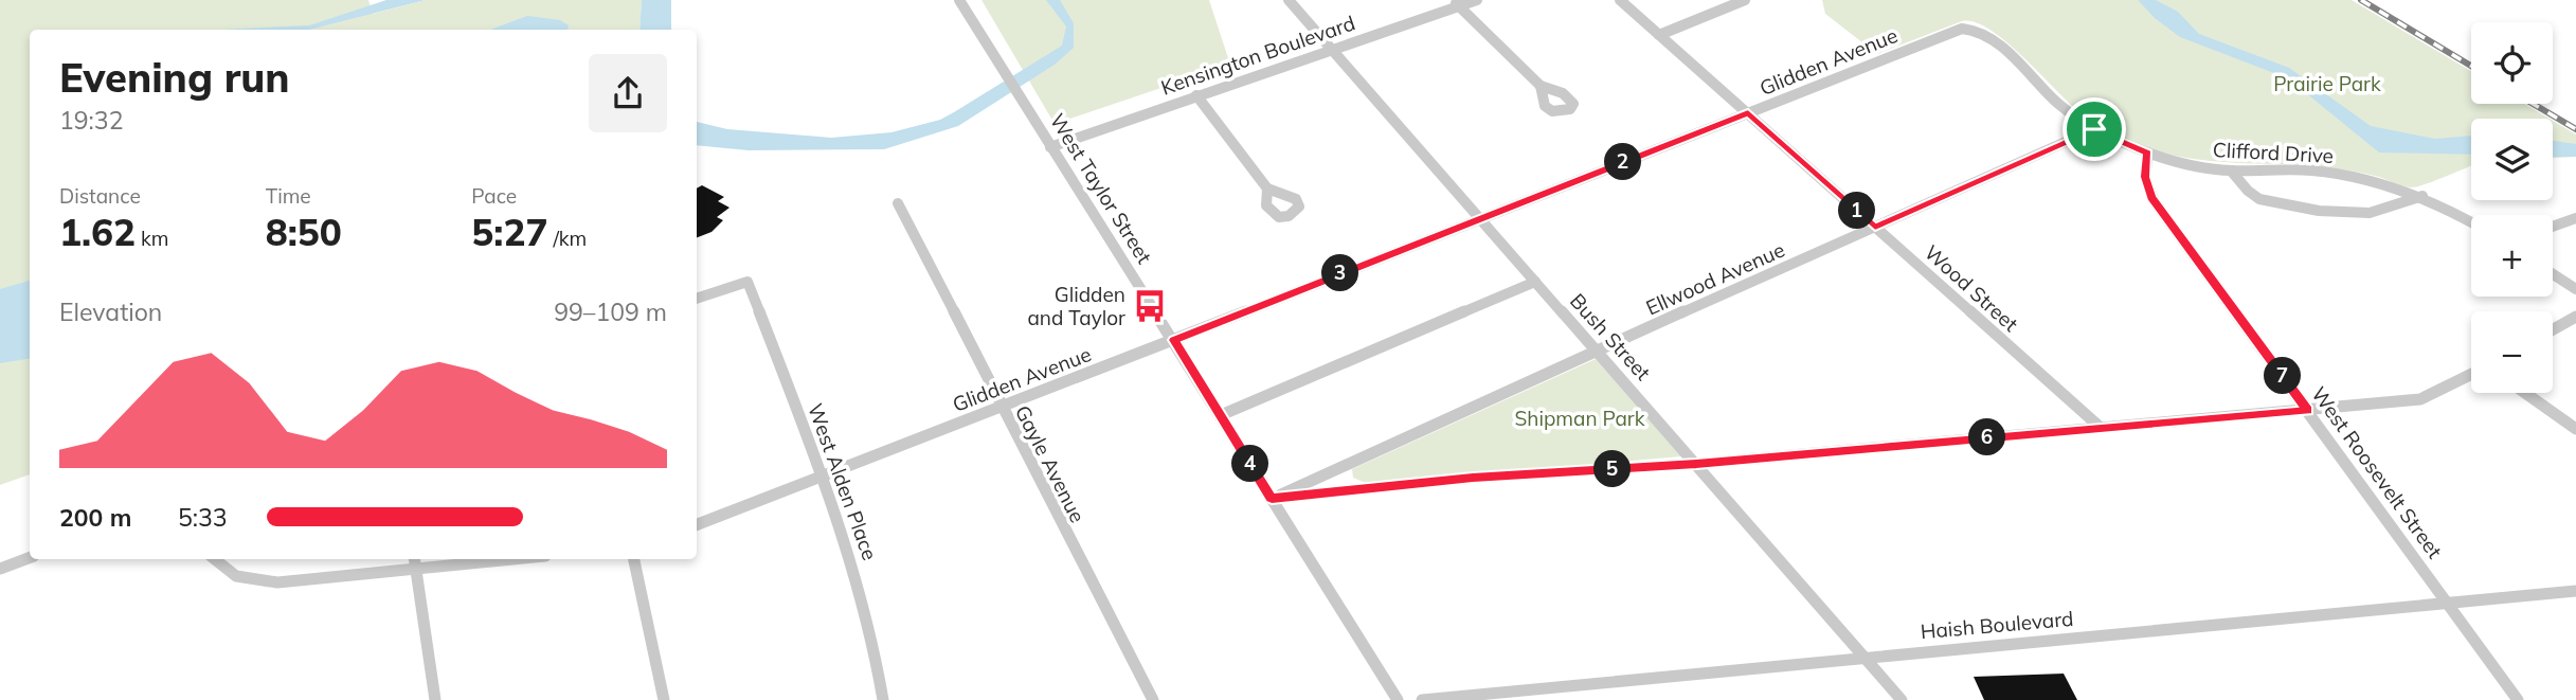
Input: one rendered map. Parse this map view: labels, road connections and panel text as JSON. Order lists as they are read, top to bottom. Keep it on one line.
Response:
{"streets":{"street":["Kensington Boulevard","Glidden Avenue","Clifford Drive","West Taylor Street","Ellwood Avenue","Wood Street","Bush Street","Gayle Avenue","West Roosevelt Street","West Alden Place","Haish Boulevard"]},"crossings":[["Kensington Boulevard","West Taylor Street"],["Kensington Boulevard","Bush Street"],["Glidden Avenue","Clifford Drive"],["Glidden Avenue","West Taylor Street"],["Glidden Avenue","Wood Street"],["Glidden Avenue","Bush Street"],["Glidden Avenue","Gayle Avenue"],["Glidden Avenue","West Alden Place"],["Clifford Drive","Ellwood Avenue"],["Clifford Drive","West Roosevelt Street"],["West Taylor Street","Ellwood Avenue"],["Ellwood Avenue","Wood Street"],["Ellwood Avenue","Bush Street"],["Bush Street","Haish Boulevard"],["West Roosevelt Street","Haish Boulevard"]],"parks":["Prairie Park","Shipman Park"],"places":{"bus stop":["Glidden and Taylor"]},"page":{"map_buttons":["+","−"],"heading":["Evening run","19:32"],"pins":["2","1","3","7","6","4","5"],"stats":[["Distance","1.62 km"],["Time","8:50"],["Pace","5:27 /km"]],"chart":["Elevation","99–109 m"],"list":[{"name":"200 m","note":"5:33"}]}}
